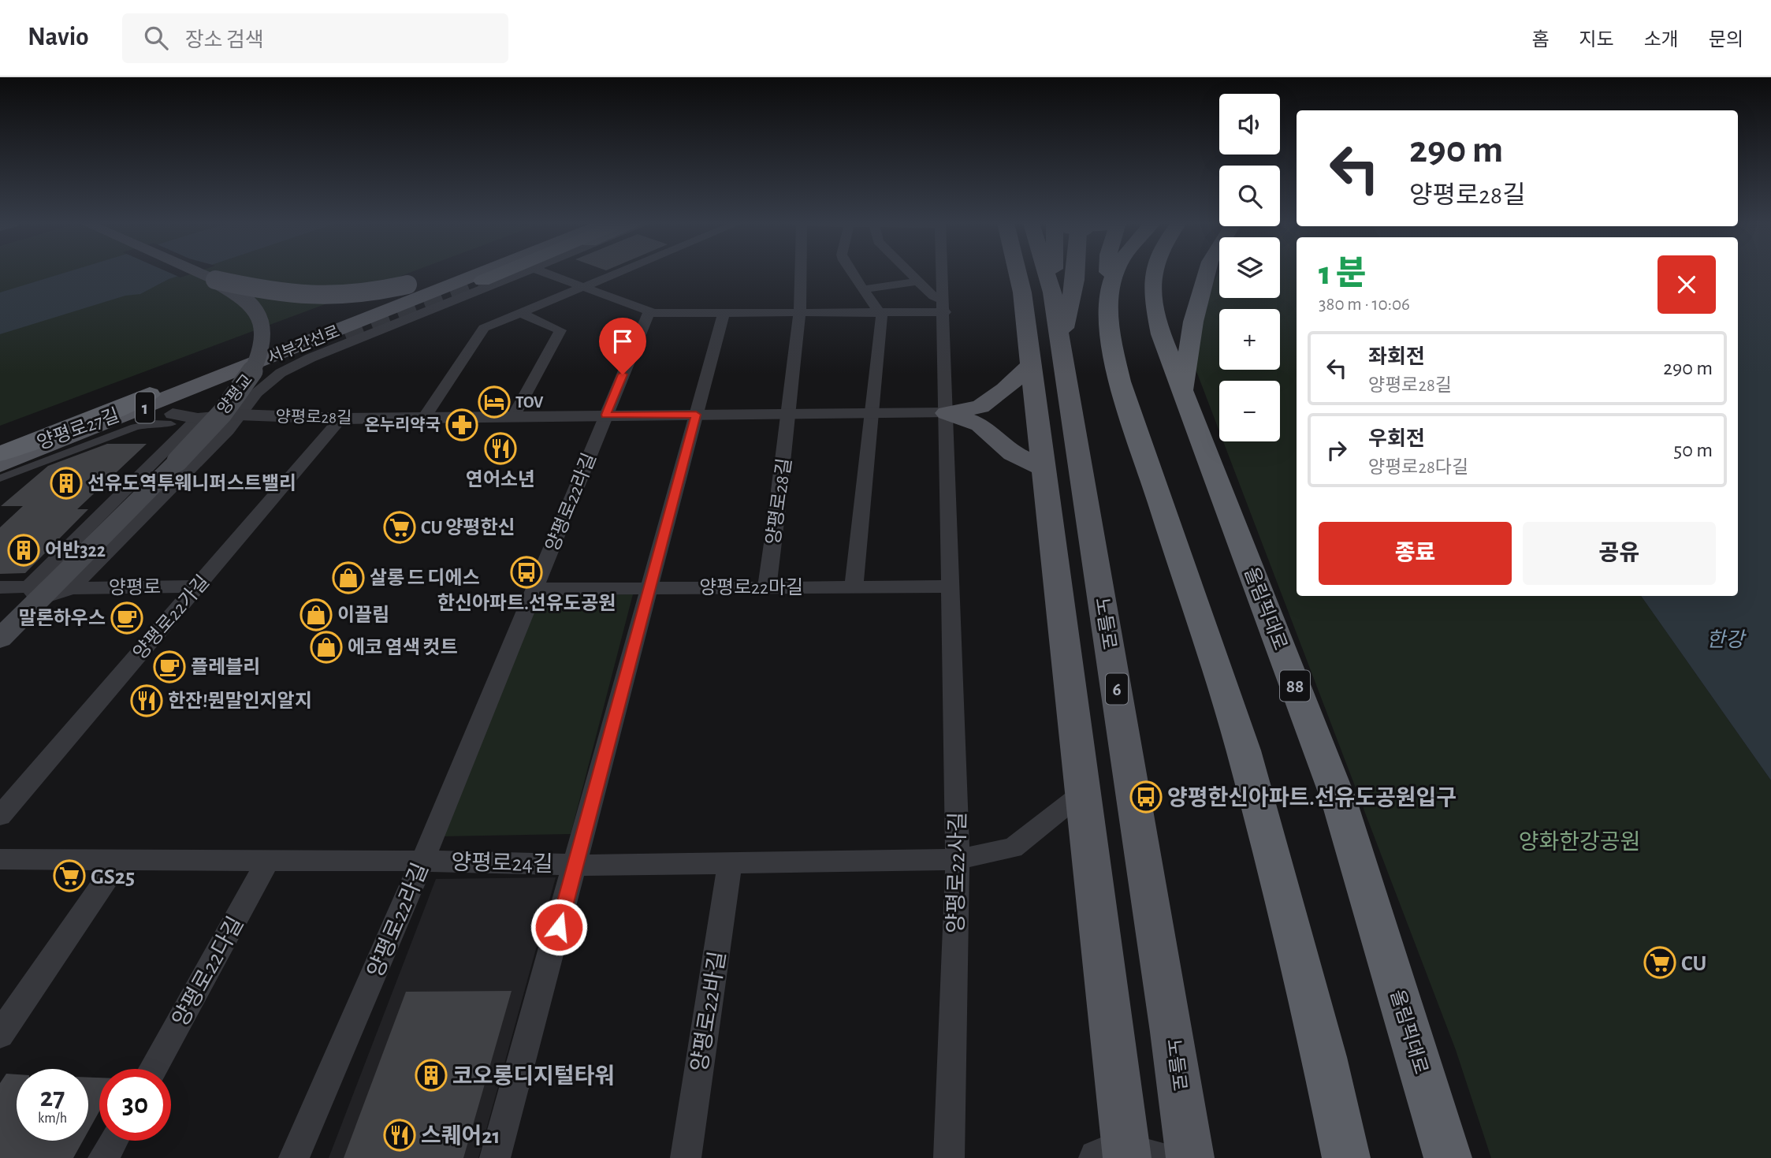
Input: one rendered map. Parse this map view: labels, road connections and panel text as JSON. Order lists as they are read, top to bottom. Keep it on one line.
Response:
{"streets":{"highway":["올림픽대로","88"],"main road":["서부간선로","양평교","1","양평로","노들로","6"],"street":["양평로28길","양평로27길","양평로22라길","양평로22마길","양평로22가길","양평로24길","양평로22사길","양평로22다길","양평로22바길"]},"crossings":[["양평교","양평로"],["양평로28길","양평로27길"],["양평로28길","양평로22라길"],["양평로28길","양평로"],["양평로28길","양평로22마길"],["양평로28길","양평로22가길"],["양평로28길","양평로22사길"],["양평로22라길","양평로24길"],["양평로","양평로22가길"],["양평로24길","양평로22사길"],["양평로24길","양평로22다길"],["양평로24길","양평로22바길"]],"water":["한강"],"parks":["양화한강공원"],"places":{"hotel":["TOV"],"pharmacy":["온누리약국"],"restaurant":["연어소년","한잔!뭔말인지알지","스퀘어21"],"building":["선유도역투웨니퍼스트밸리","어반322","코오롱디지털타워"],"supermarket":["CU 양평한신","GS25","CU"],"bus stop":["한신아파트.선유도공원","양평한신아파트.선유도공원입구"],"shop":["살롱 드 디에스","이끌림","에코 염색 컷트"],"cafe":["말론하우스","플레블리"]},"page":{"header":"Navio","search":"장소 검색","nav":["홈","지도","소개","문의"],"map_buttons":["+","−"],"turn":["290 m","양평로28길"],"heading":["1 분","380 m · 10:06"],"list":[{"name":"좌회전","note":"양평로28길","value":"290 m"},{"name":"우회전","note":"양평로28다길","value":"50 m"}],"buttons":["종료","공유"],"speed":"27 km/h","limit":"30"}}
